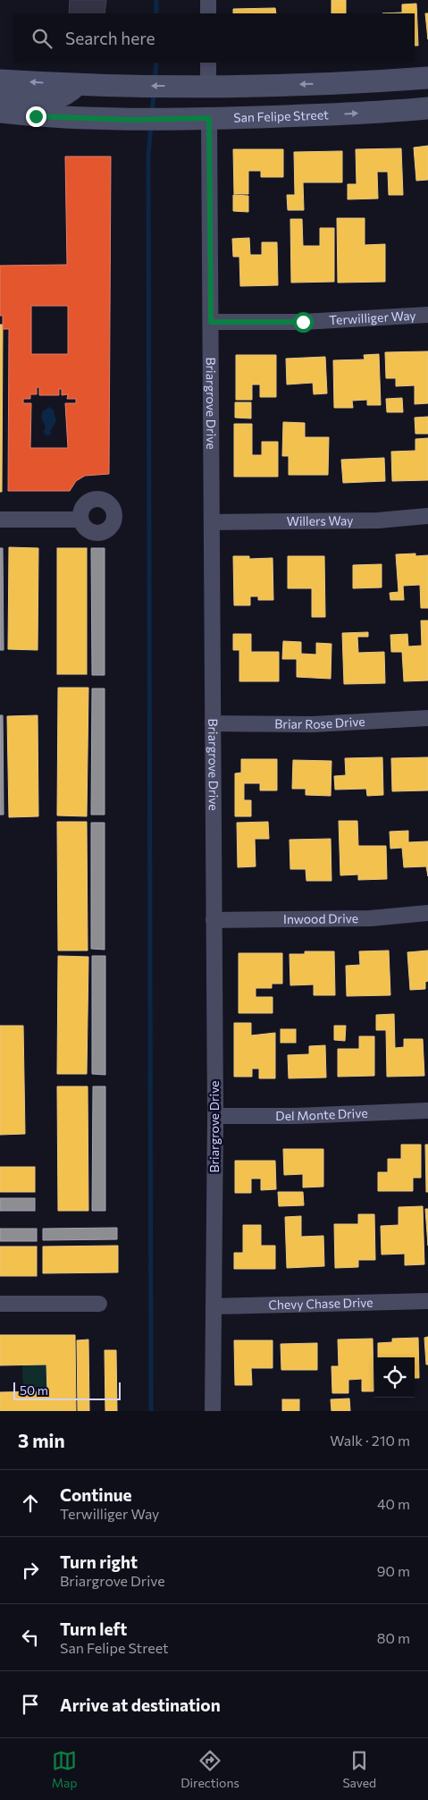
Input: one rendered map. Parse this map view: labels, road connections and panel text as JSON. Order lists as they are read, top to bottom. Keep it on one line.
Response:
{"streets":{"main road":["San Felipe Street"],"street":["Terwilliger Way","Briargrove Drive","Willers Way","Briar Rose Drive","Inwood Drive","Del Monte Drive","Chevy Chase Drive"]},"crossings":[["San Felipe Street","Briargrove Drive"],["Terwilliger Way","Briargrove Drive"],["Briargrove Drive","Willers Way"],["Briargrove Drive","Briar Rose Drive"],["Briargrove Drive","Inwood Drive"],["Briargrove Drive","Del Monte Drive"],["Briargrove Drive","Chevy Chase Drive"]],"scale_bar":"50 m","page":{"search":"Search here","scale":"50 m","heading":["3 min","Walk · 210 m"],"list":[["Continue","Terwilliger Way","40 m"],["Turn right","Briargrove Drive","90 m"],["Turn left","San Felipe Street","80 m"],"Arrive at destination"],"nav":["Map","Directions","Saved"]}}
